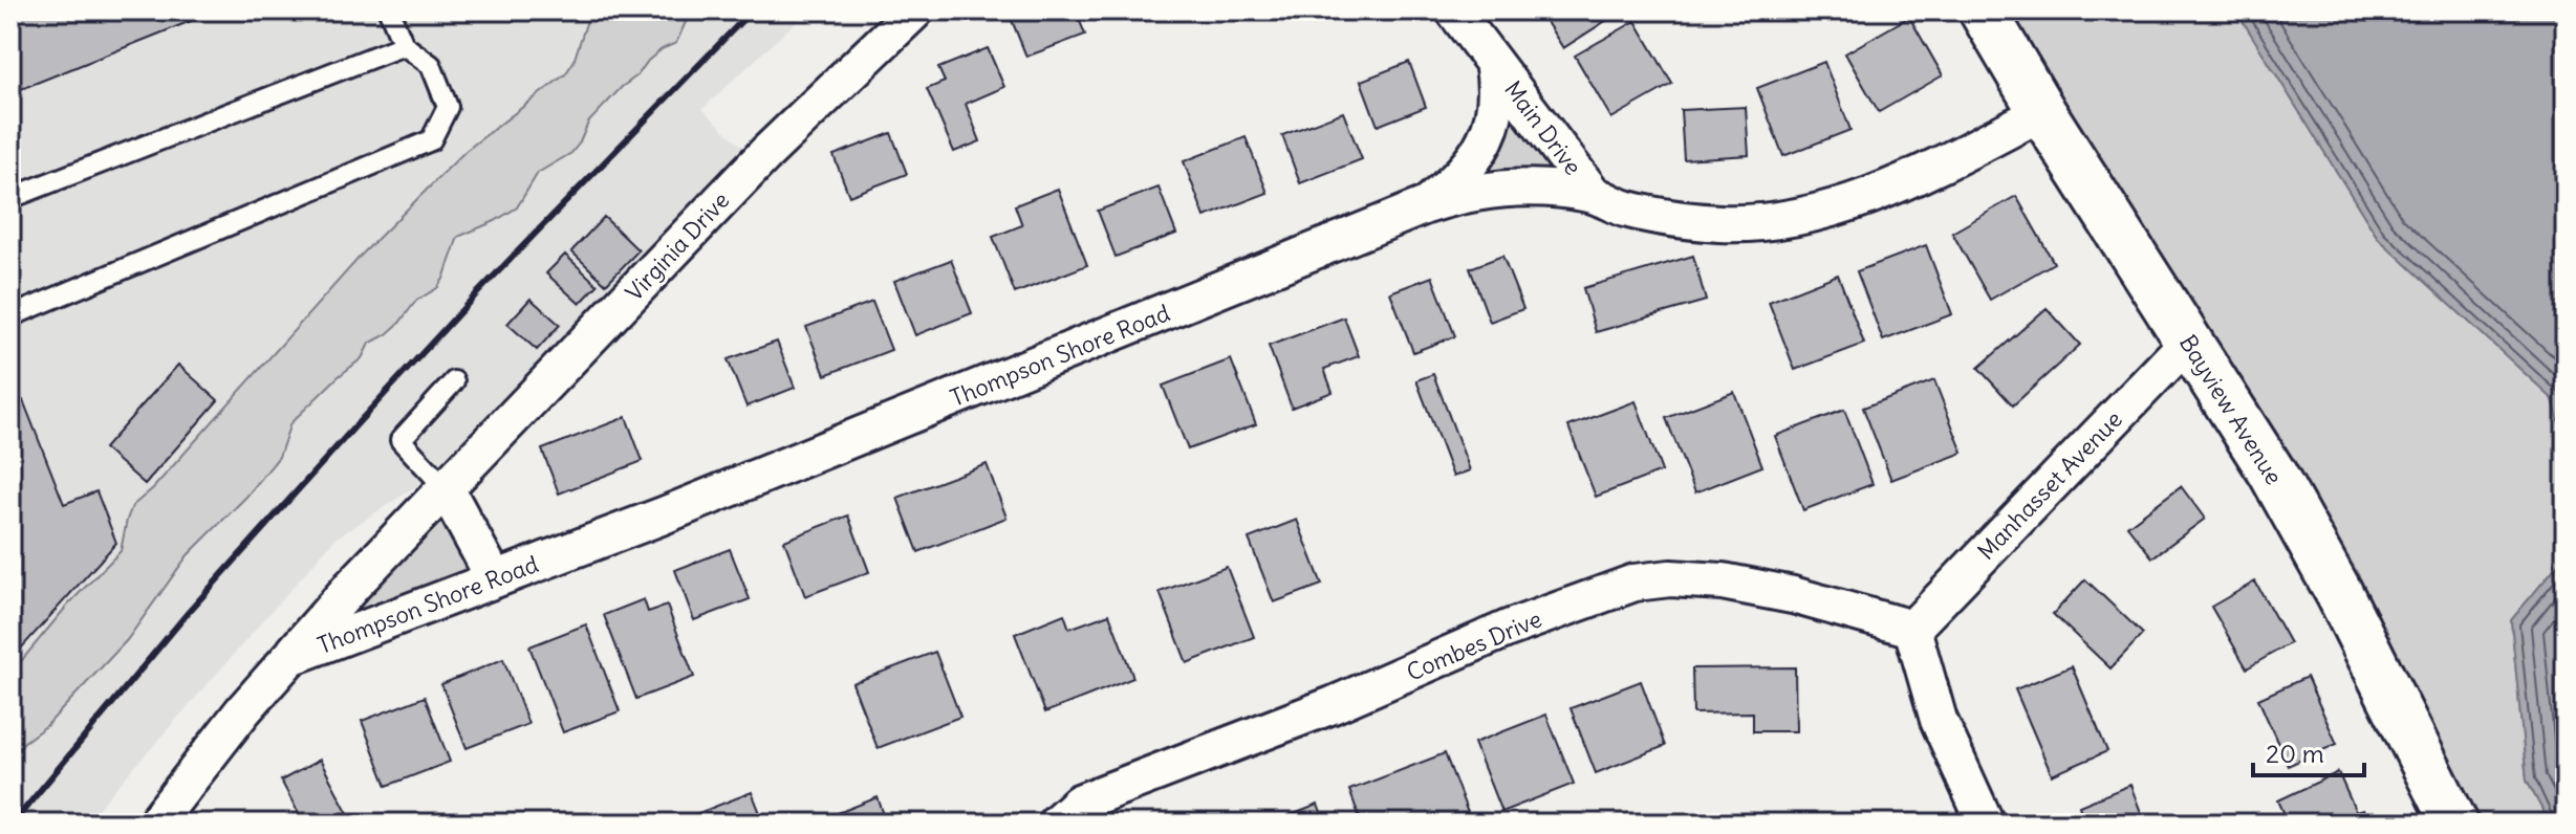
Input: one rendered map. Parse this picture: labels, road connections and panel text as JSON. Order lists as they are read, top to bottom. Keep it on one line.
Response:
{"streets":{"street":["Main Drive","Virginia Drive","Thompson Shore Road","Bayview Avenue","Manhasset Avenue","Combes Drive"]},"crossings":[["Main Drive","Thompson Shore Road"],["Virginia Drive","Thompson Shore Road"],["Thompson Shore Road","Bayview Avenue"],["Bayview Avenue","Manhasset Avenue"],["Manhasset Avenue","Combes Drive"]],"scale_bar":"20 m"}
